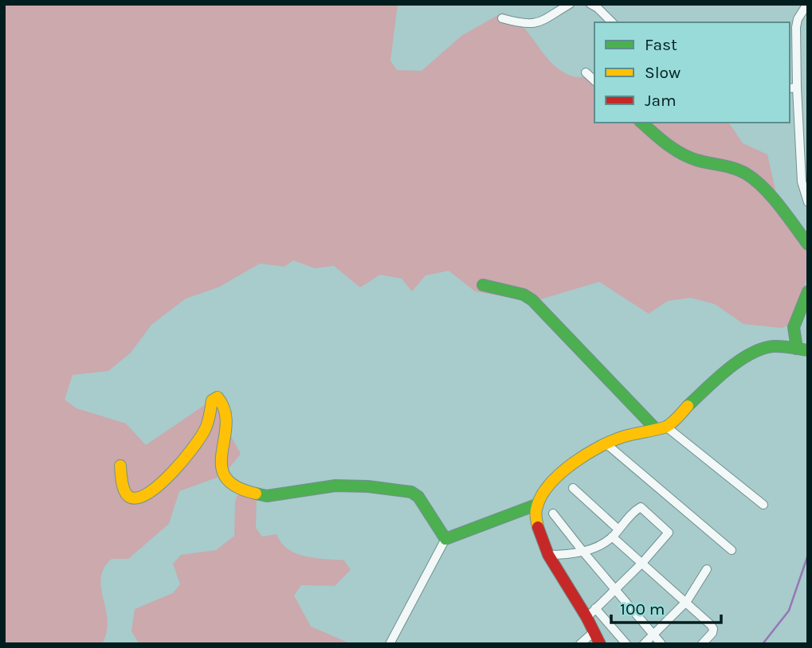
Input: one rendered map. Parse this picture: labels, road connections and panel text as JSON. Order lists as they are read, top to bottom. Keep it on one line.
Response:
{"legend":["Fast","Slow","Jam"],"scale_bar":"100 m"}
